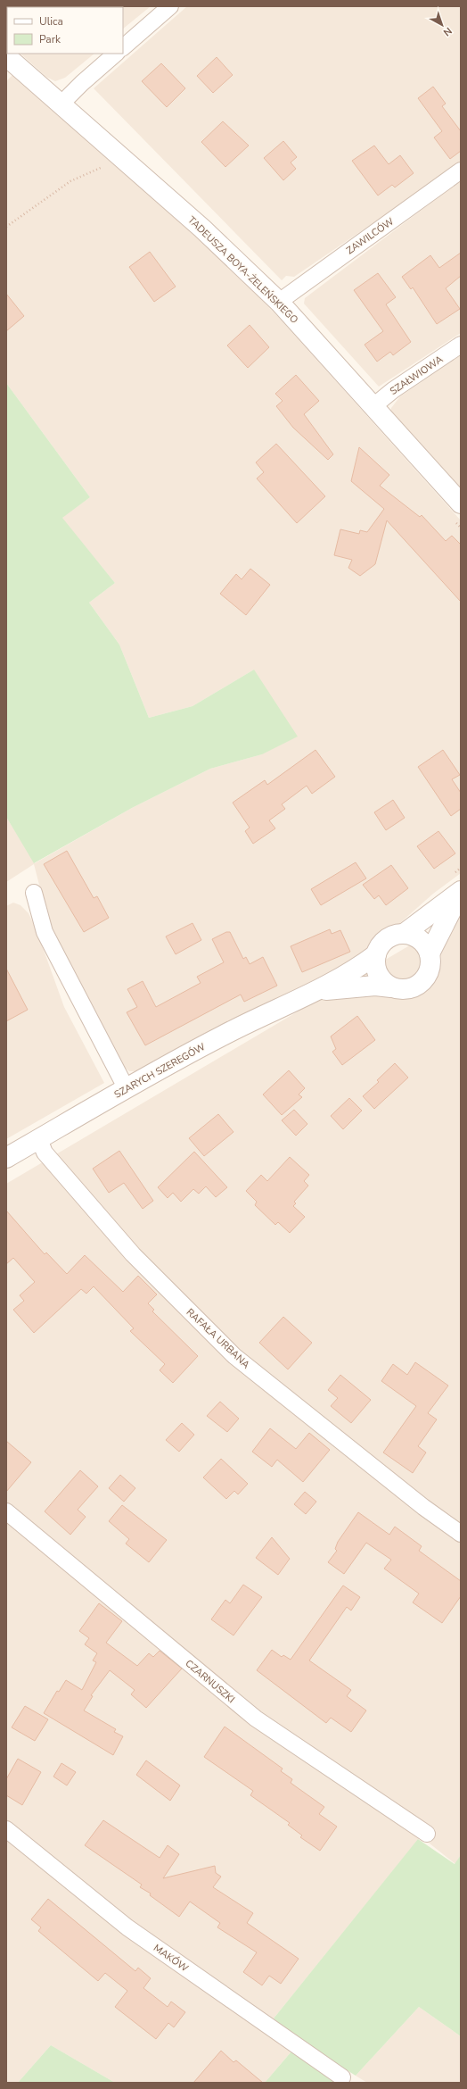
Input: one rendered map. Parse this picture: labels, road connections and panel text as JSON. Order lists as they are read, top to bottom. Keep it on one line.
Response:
{"streets":{"street":["ZAWILCÓW","TADEUSZA BOYA-ŻELEŃSKIEGO","SZAŁWIOWA","SZARYCH SZEREGÓW","RAFAŁA URBANA","CZARNUSZKI","MAKÓW"]},"crossings":[["ZAWILCÓW","TADEUSZA BOYA-ŻELEŃSKIEGO"],["TADEUSZA BOYA-ŻELEŃSKIEGO","SZAŁWIOWA"],["SZARYCH SZEREGÓW","RAFAŁA URBANA"]],"legend":["Ulica","Park"],"north":"bottom right"}
